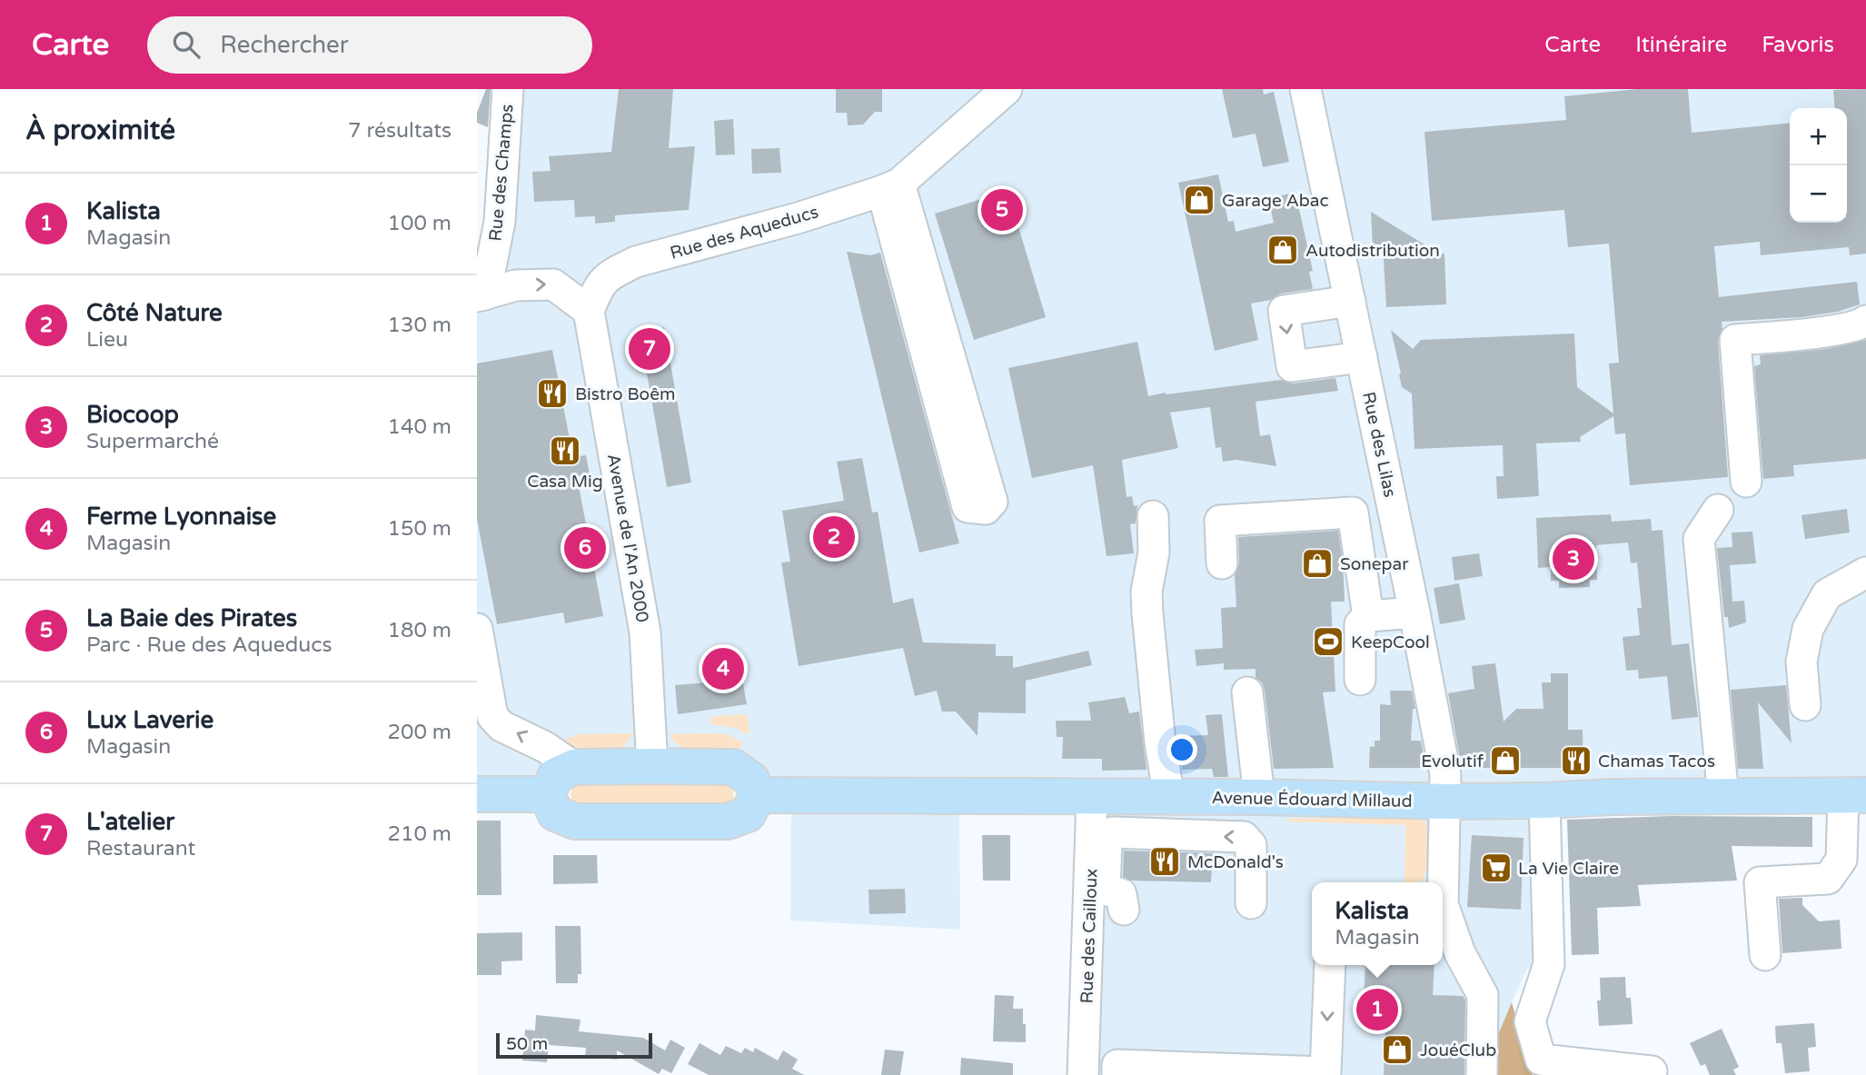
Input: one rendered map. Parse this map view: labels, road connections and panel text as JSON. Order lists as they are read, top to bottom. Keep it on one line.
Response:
{"streets":{"main road":["Avenue Édouard Millaud"],"street":["Rue des Champs","Rue des Aqueducs","Rue des Lilas","Avenue de l'An 2000","Rue des Cailloux"]},"crossings":[["Rue des Aqueducs","Avenue de l'An 2000"],["Rue des Lilas","Avenue Édouard Millaud"],["Avenue Édouard Millaud","Rue des Cailloux"]],"places":{"shop":["Garage Abac","Autodistribution","Sonepar","Evolutif","JouéClub"],"restaurant":["Bistro Boêm","Casa Mig","Chamas Tacos","McDonald's"],"sports":["KeepCool"],"supermarket":["La Vie Claire"]},"scale_bar":"50 m","page":{"header":"Carte","search":"Rechercher","nav":["Carte","Itinéraire","Favoris"],"heading":["À proximité","7 résultats"],"map_buttons":["+","−"],"list":[{"mark":"1","name":"Kalista","note":"Magasin","value":"100 m"},{"mark":"2","name":"Côté Nature","note":"Lieu","value":"130 m"},{"mark":"3","name":"Biocoop","note":"Supermarché","value":"140 m"},{"mark":"4","name":"Ferme Lyonnaise","note":"Magasin","value":"150 m"},{"mark":"5","name":"La Baie des Pirates","note":"Parc · Rue des Aqueducs","value":"180 m"},{"mark":"6","name":"Lux Laverie","note":"Magasin","value":"200 m"},{"mark":"7","name":"L'atelier","note":"Restaurant","value":"210 m"}],"pins":["5","7","2","6","3","4","1"],"popup":["Kalista","Magasin"],"scale":"50 m"}}
